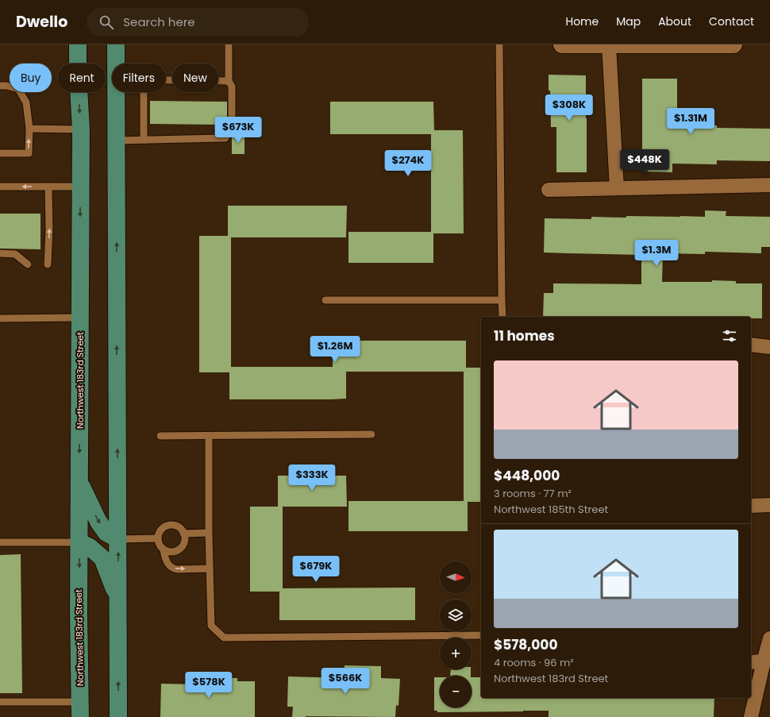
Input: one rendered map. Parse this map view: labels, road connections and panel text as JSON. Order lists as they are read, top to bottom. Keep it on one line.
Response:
{"streets":{"main road":["Northwest 183rd Street"]},"north":"right","page":{"header":"Dwello","search":"Search here","nav":["Home","Map","About","Contact"],"chip":["Buy","Rent","Filters","New"],"price":["$308K","$1.31M","$673K","$448K","$274K","$1.3M","$1.26M","$333K","$679K","$566K","$578K"],"heading":"11 homes","list":[{"name":"$448,000","note":"3 rooms · 77 m² · Northwest 185th Street"},{"name":"$578,000","note":"4 rooms · 96 m² · Northwest 183rd Street"}],"map_buttons":["+","−"]}}
